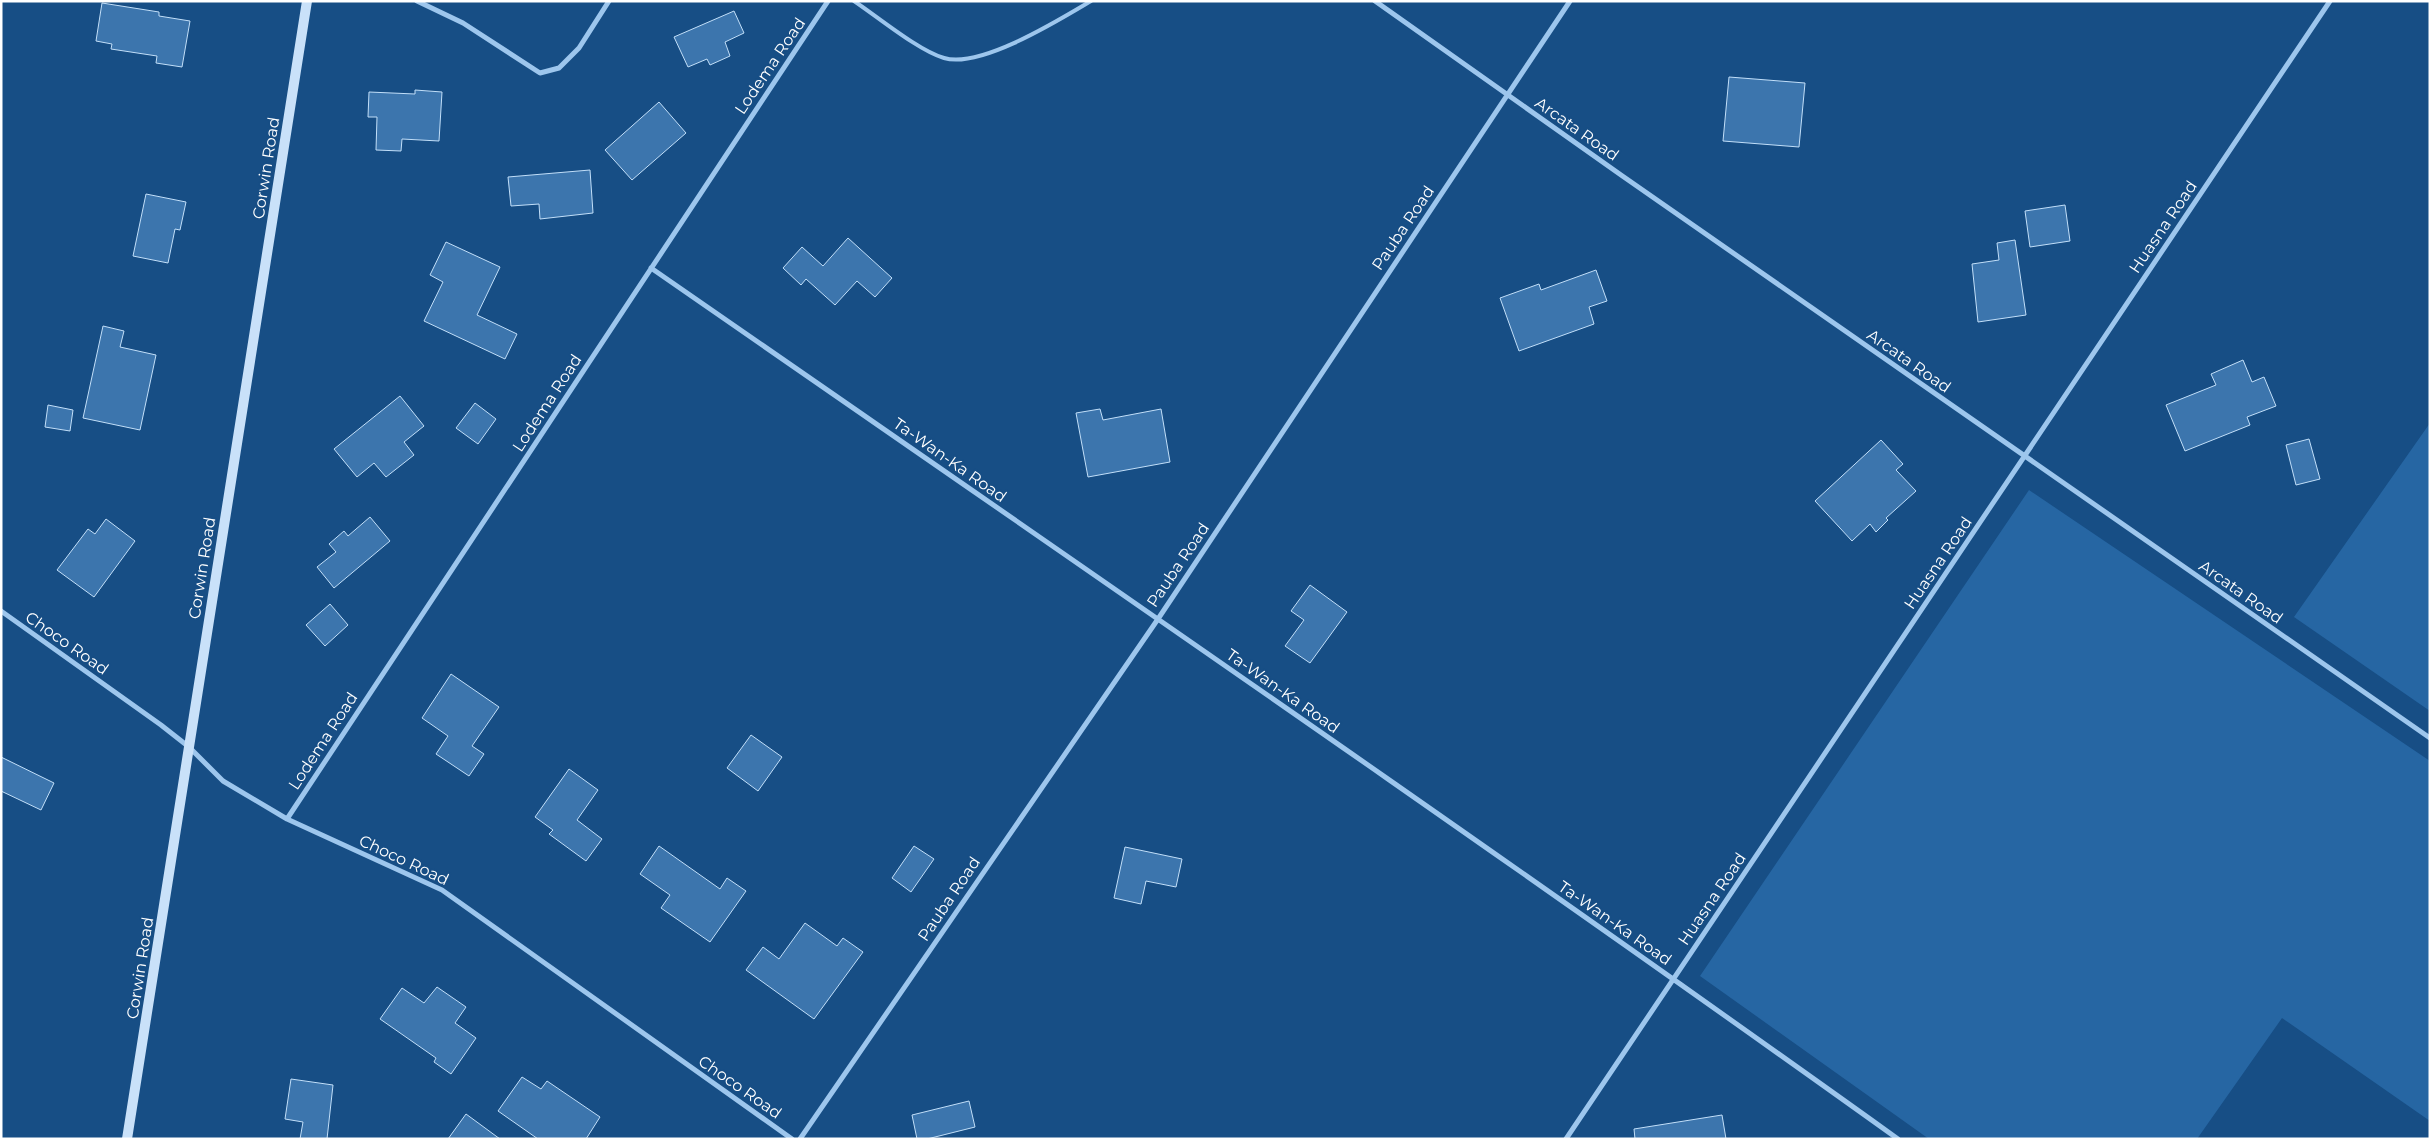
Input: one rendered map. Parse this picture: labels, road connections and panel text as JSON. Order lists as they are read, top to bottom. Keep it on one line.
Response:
{"streets":{"main road":["Corwin Road"],"street":["Lodema Road","Arcata Road","Huasna Road","Pauba Road","Ta-Wan-Ka Road","Choco Road"]},"crossings":[["Lodema Road","Ta-Wan-Ka Road"],["Lodema Road","Choco Road"],["Arcata Road","Huasna Road"],["Arcata Road","Pauba Road"],["Corwin Road","Choco Road"],["Huasna Road","Ta-Wan-Ka Road"],["Pauba Road","Ta-Wan-Ka Road"]]}
